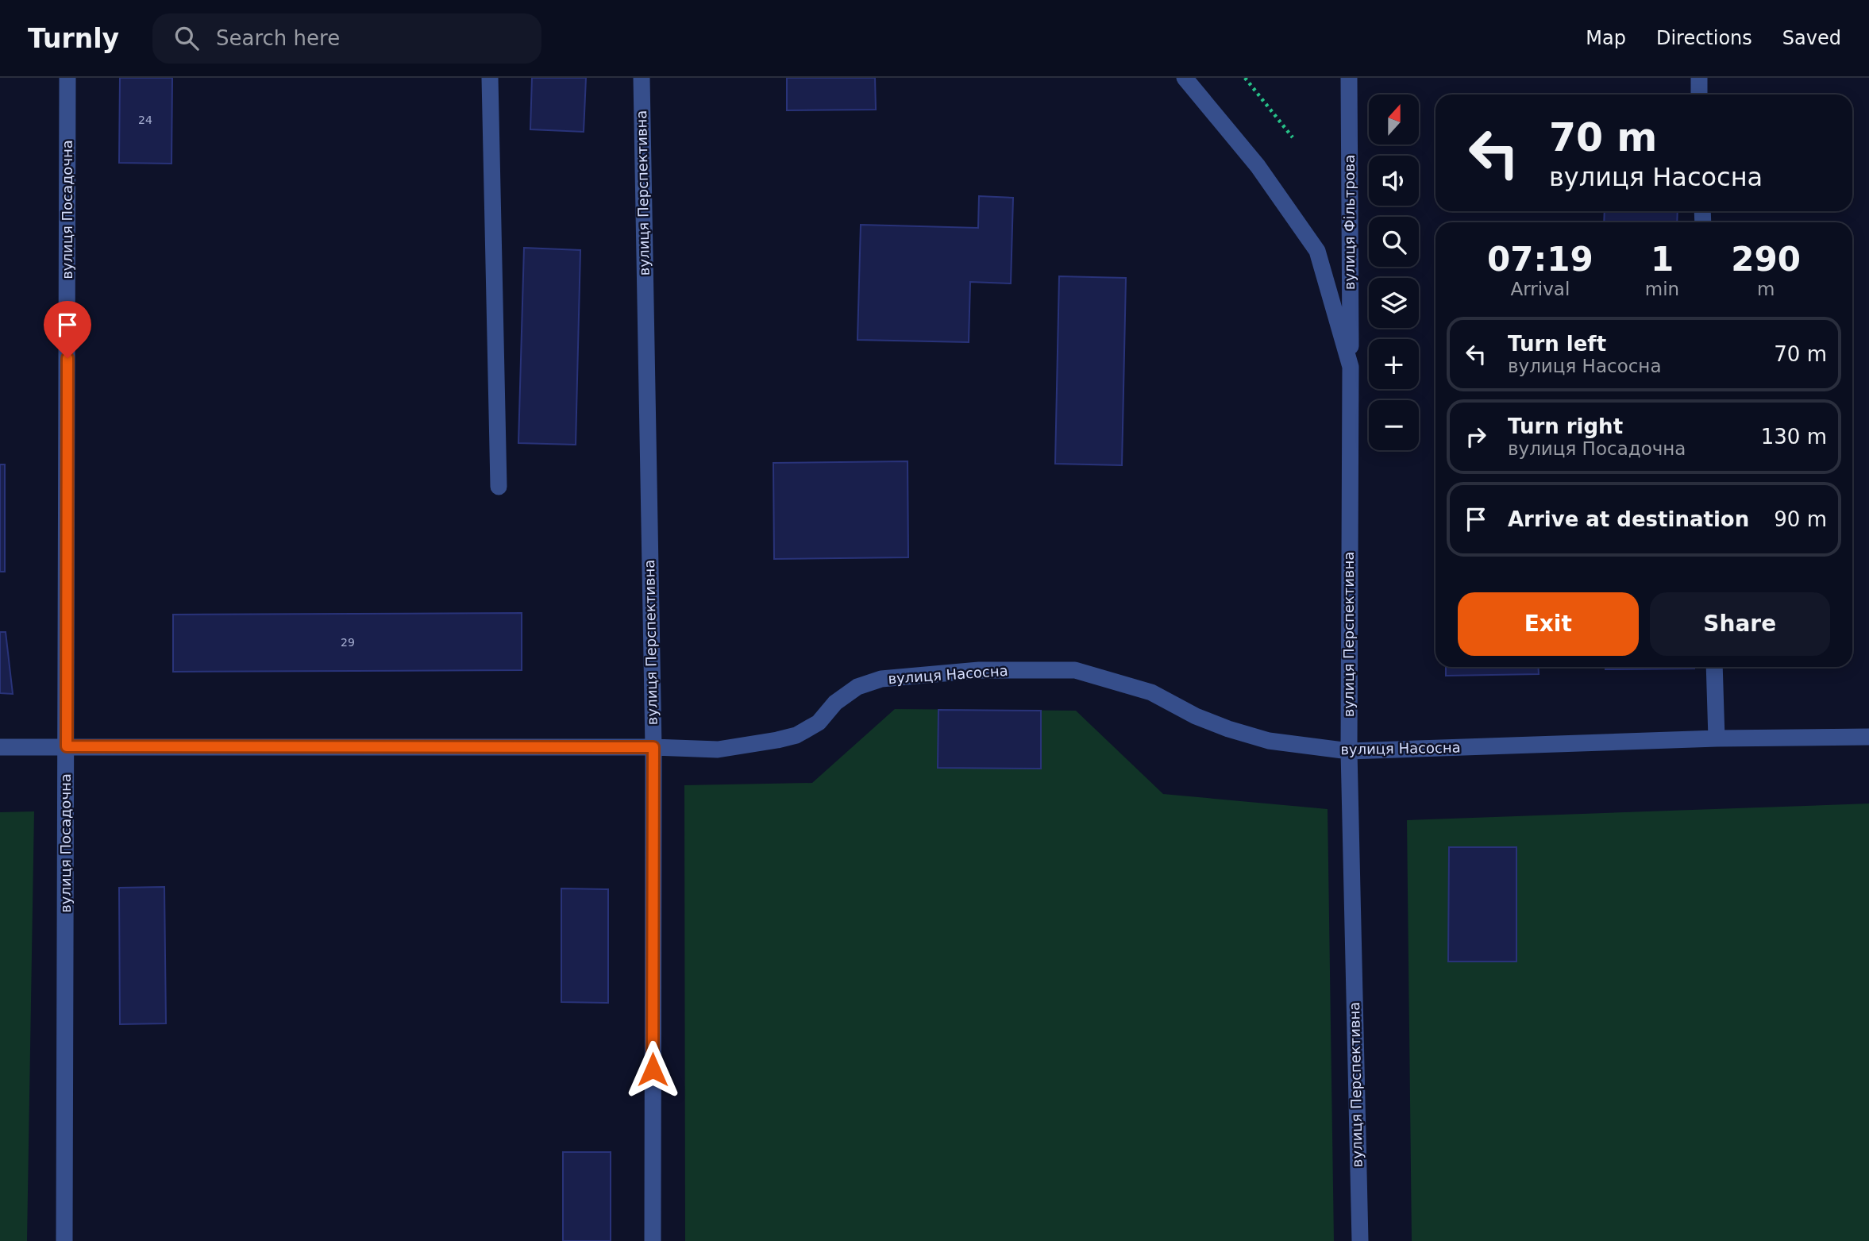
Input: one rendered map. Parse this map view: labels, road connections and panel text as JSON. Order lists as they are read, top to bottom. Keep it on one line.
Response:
{"streets":{"street":["вулиця Перспективна","вулиця Посадочна","вулиця Фільтрова","вулиця Насосна"]},"crossings":[["вулиця Перспективна","вулиця Фільтрова"],["вулиця Перспективна","вулиця Насосна"],["вулиця Посадочна","вулиця Насосна"]],"house_numbers":["24","29"],"north":"top","page":{"header":"Turnly","search":"Search here","nav":["Map","Directions","Saved"],"map_buttons":["+","−"],"turn":["70 m","вулиця Насосна"],"eta":["07:19","Arrival","1","min","290","m"],"list":[{"name":"Turn left","note":"вулиця Насосна","value":"70 m"},{"name":"Turn right","note":"вулиця Посадочна","value":"130 m"},{"name":"Arrive at destination","value":"90 m"}],"buttons":["Exit","Share"]}}
